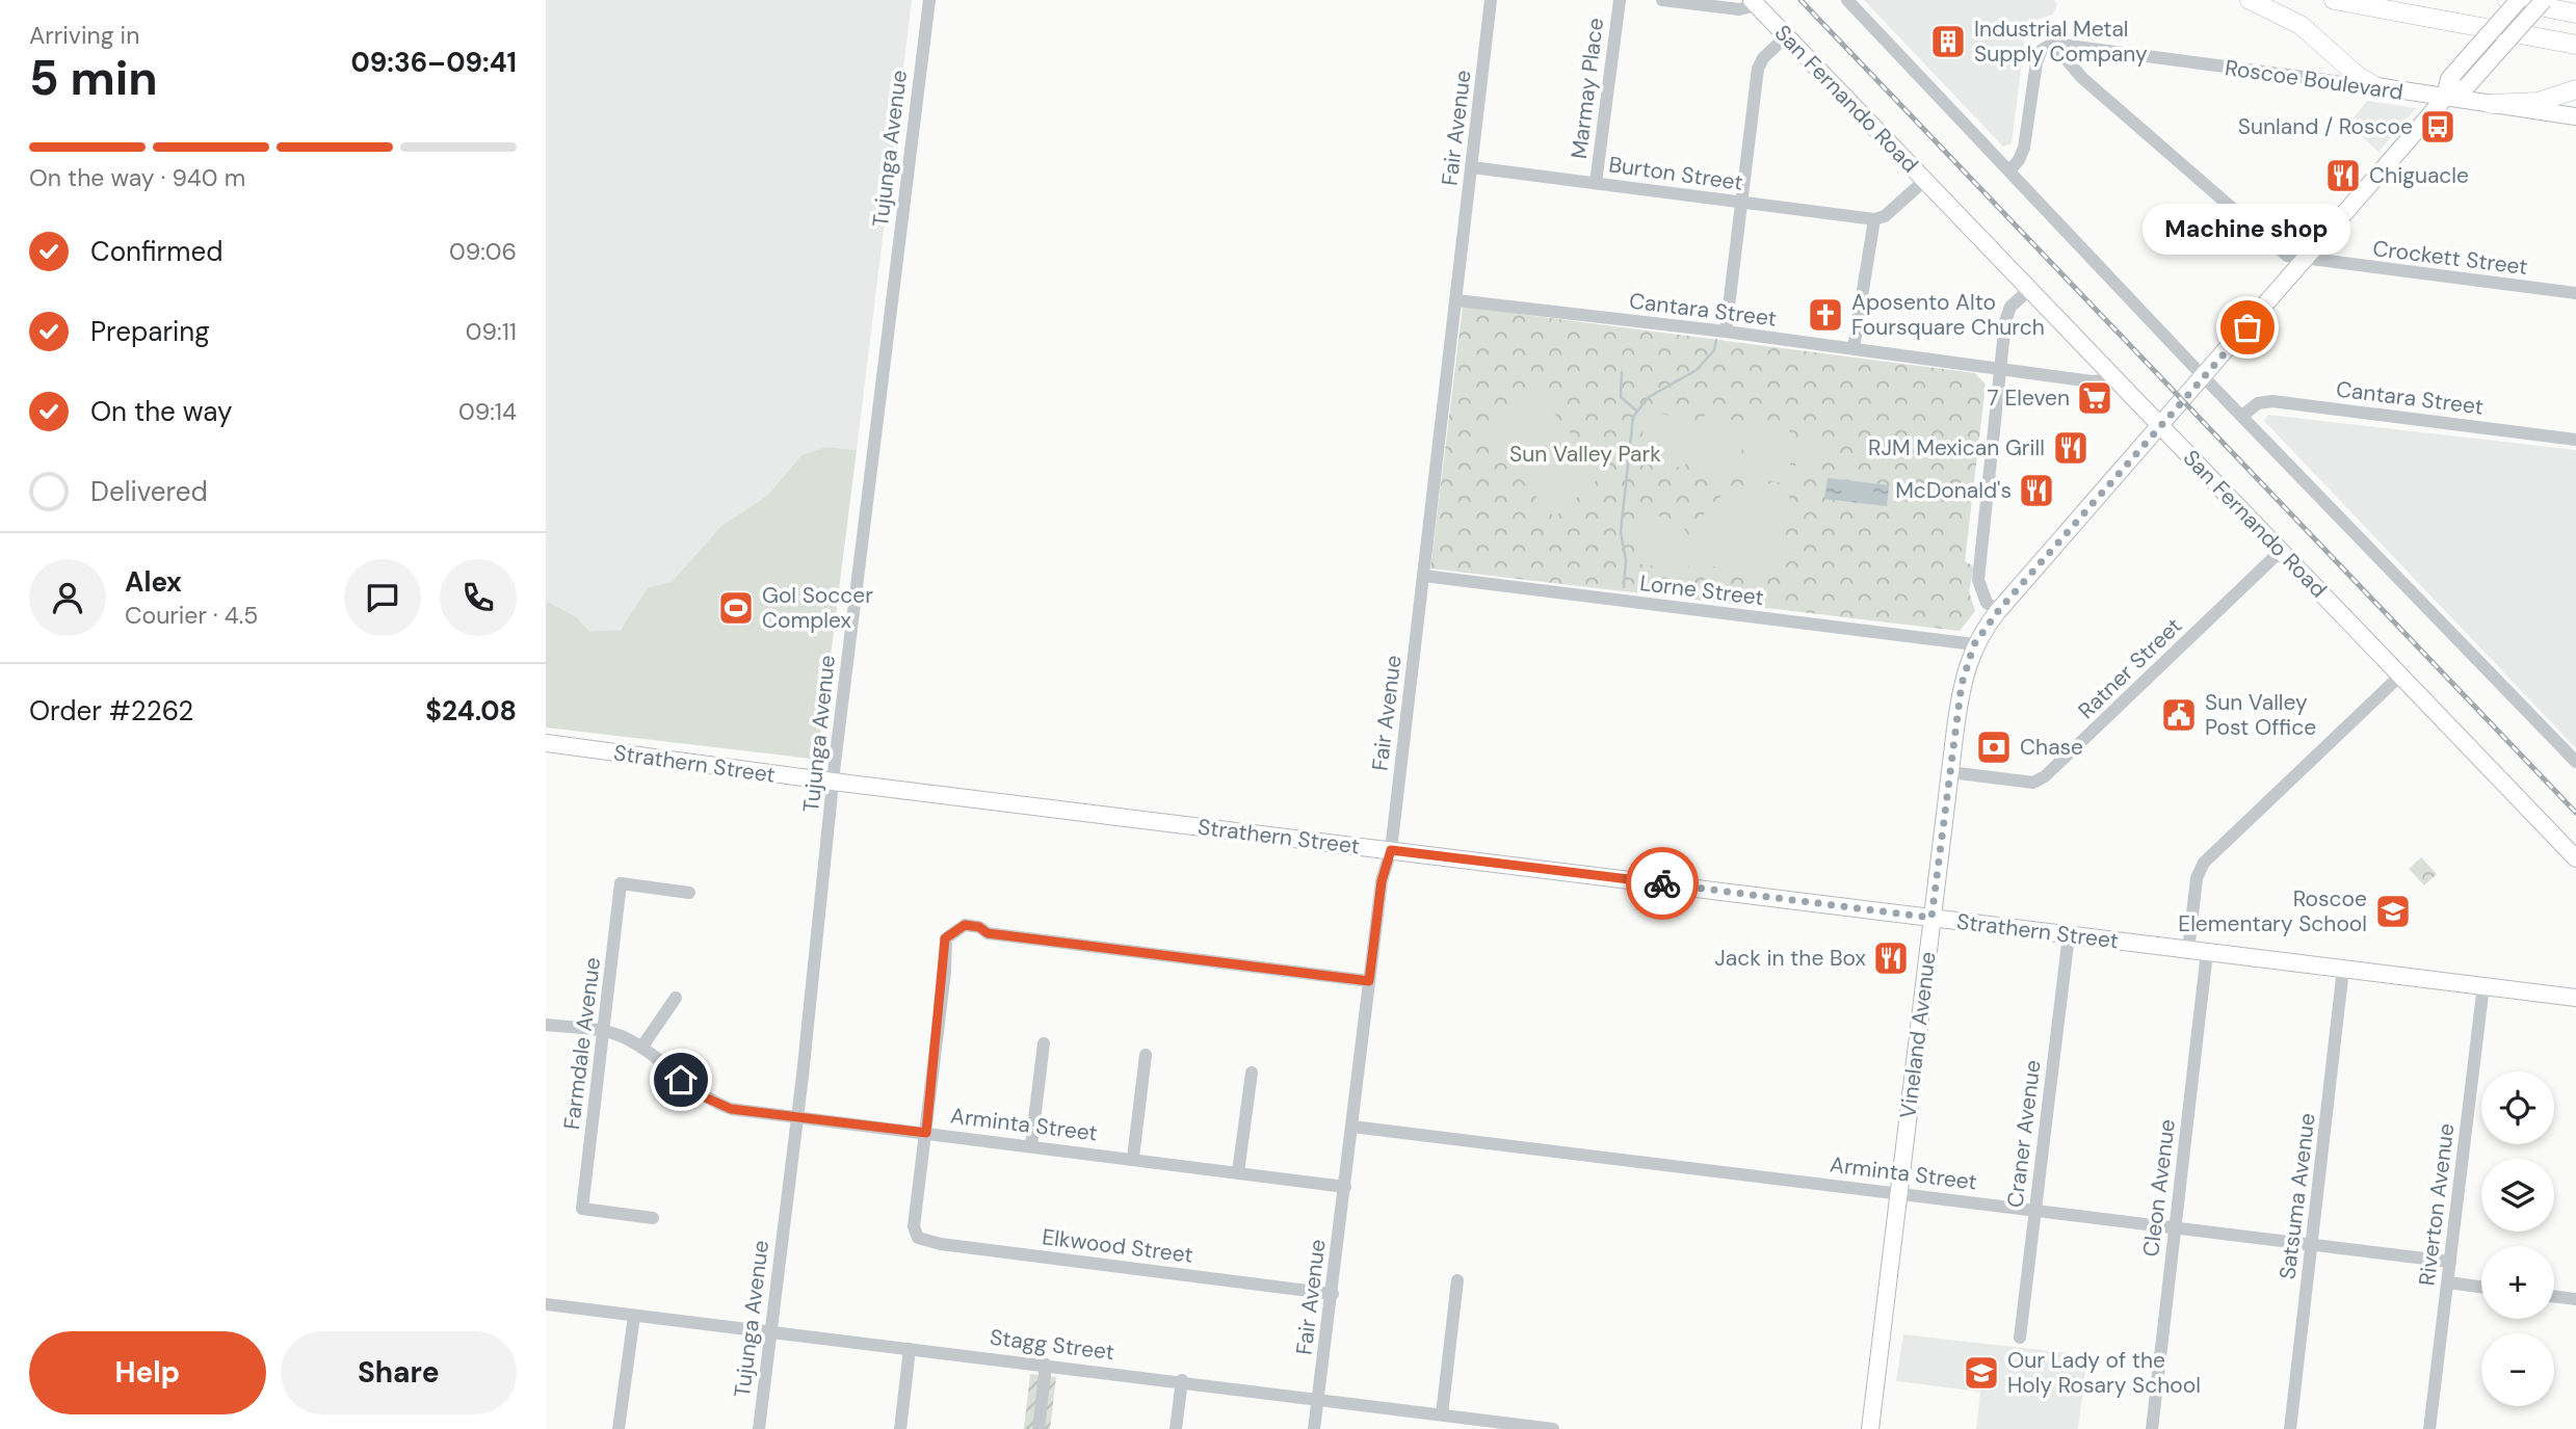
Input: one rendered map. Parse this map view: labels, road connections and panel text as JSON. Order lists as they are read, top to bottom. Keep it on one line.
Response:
{"streets":{"main road":["Roscoe Boulevard","San Fernando Road","Strathern Street","Vineland Avenue"],"street":["Marmay Place","Fair Avenue","Tujunga Avenue","Burton Street","Crockett Street","Cantara Street","Lorne Street","Ratner Street","Farmdale Avenue","Arminta Street","Craner Avenue","Cleon Avenue","Satsuma Avenue","Riverton Avenue","Elkwood Street","Stagg Street"]},"crossings":[["Roscoe Boulevard","Crockett Street"],["Roscoe Boulevard","Vineland Avenue"],["Marmay Place","Burton Street"],["San Fernando Road","Cantara Street"],["San Fernando Road","Ratner Street"],["San Fernando Road","Vineland Avenue"],["Fair Avenue","Burton Street"],["Fair Avenue","Cantara Street"],["Fair Avenue","Lorne Street"],["Fair Avenue","Strathern Street"],["Fair Avenue","Arminta Street"],["Fair Avenue","Elkwood Street"],["Fair Avenue","Stagg Street"],["Tujunga Avenue","Strathern Street"],["Tujunga Avenue","Arminta Street"],["Tujunga Avenue","Stagg Street"],["Crockett Street","Vineland Avenue"],["Lorne Street","Vineland Avenue"],["Ratner Street","Vineland Avenue"],["Strathern Street","Vineland Avenue"],["Strathern Street","Craner Avenue"],["Strathern Street","Cleon Avenue"],["Strathern Street","Satsuma Avenue"],["Strathern Street","Riverton Avenue"],["Vineland Avenue","Arminta Street"],["Farmdale Avenue","Arminta Street"],["Arminta Street","Craner Avenue"],["Arminta Street","Cleon Avenue"],["Arminta Street","Satsuma Avenue"],["Arminta Street","Riverton Avenue"],["Arminta Street","Elkwood Street"]],"parks":["Sun Valley Park"],"places":{"building":["Industrial Metal Supply Company"],"bus stop":["Sunland / Roscoe"],"restaurant":["Chiguacle","RJM Mexican Grill","McDonald's","Jack in the Box"],"church":["Aposento Alto Foursquare Church"],"other":["Machine shop"],"supermarket":["7 Eleven"],"sports":["Gol Soccer Complex"],"public building":["Sun Valley Post Office"],"bank":["Chase"],"school or university":["Roscoe Elementary School","Our Lady of the Holy Rosary School"]},"page":{"heading":["5 min","Arriving in","09:36–09:41"],"panel":["Alex","Courier · 4.5","Order #2262","$24.08"],"bar":"On the way · 940 m","bubble":"Machine shop","list":[["Confirmed","09:06"],["Preparing","09:11"],["On the way","09:14"],"Delivered"],"map_buttons":["+","−"],"buttons":["Help","Share"]}}
